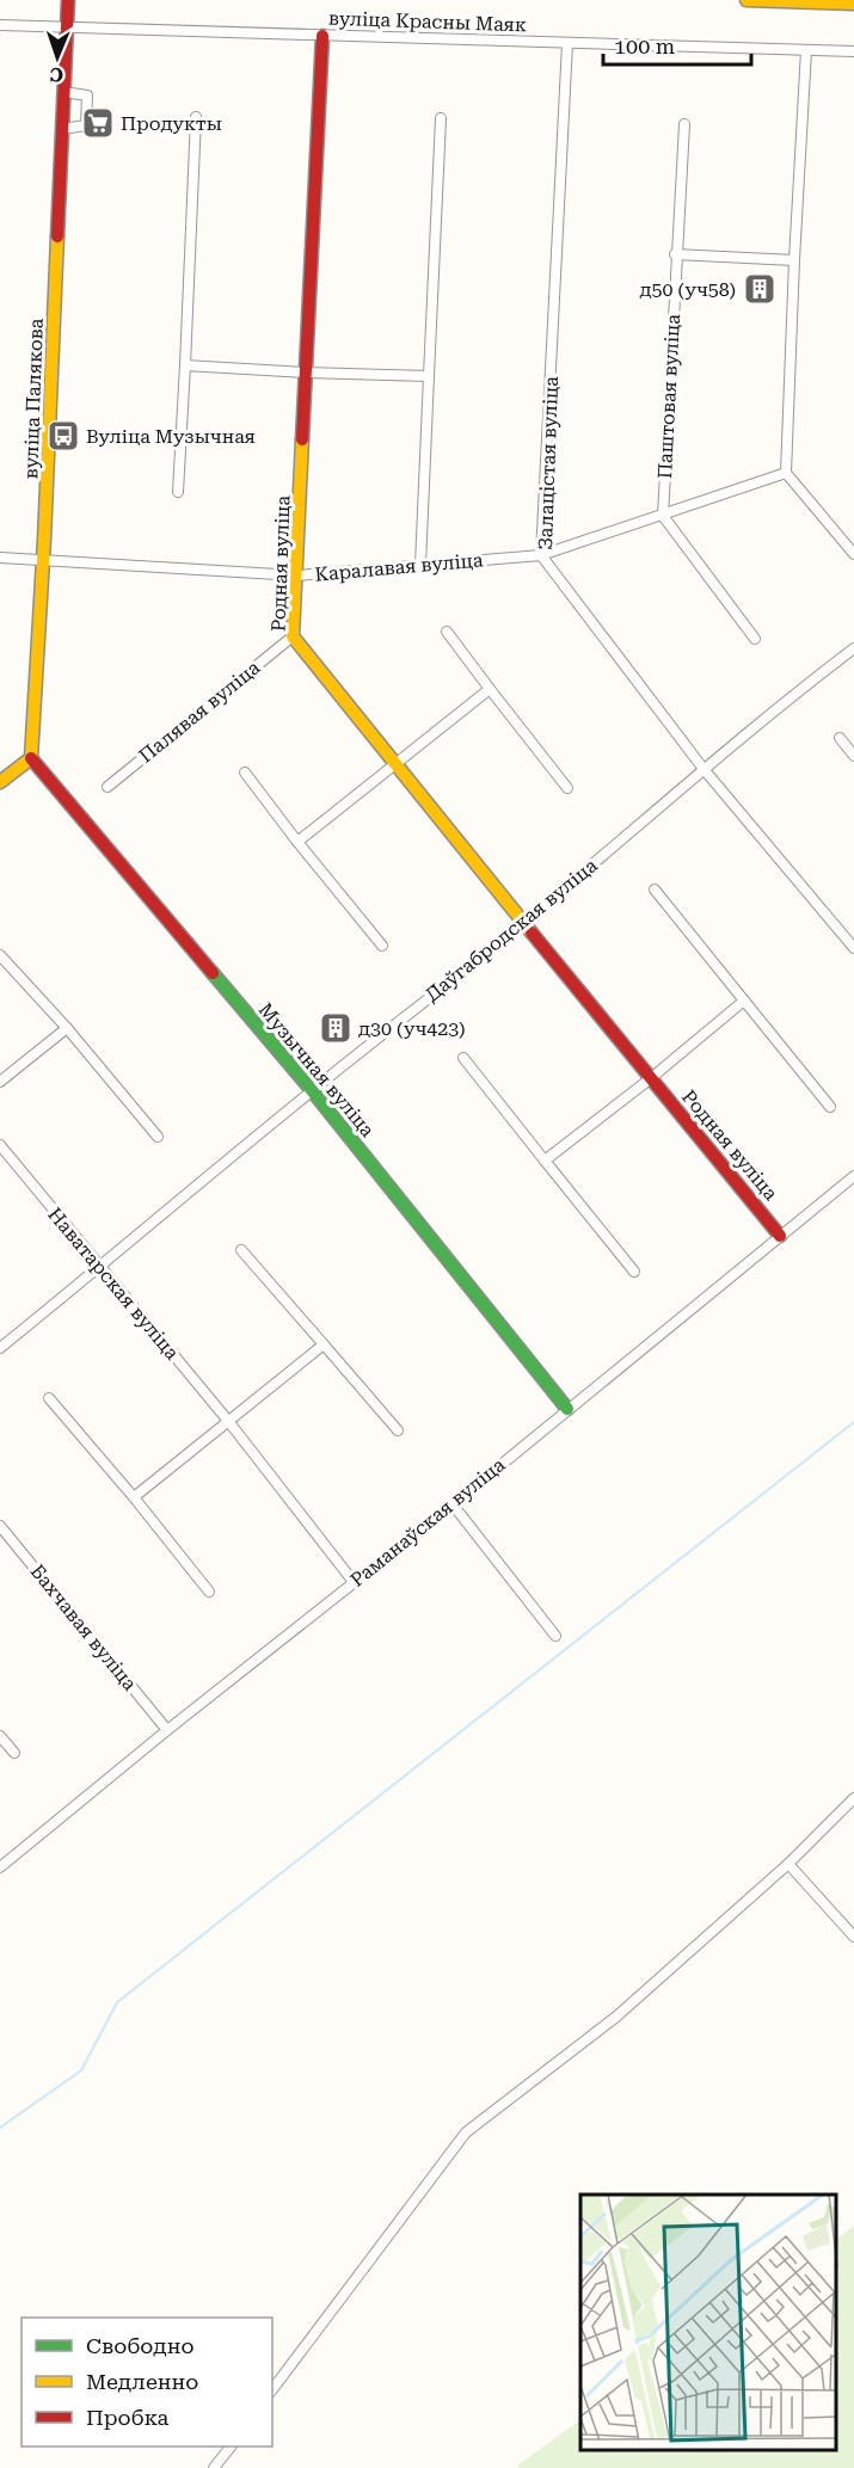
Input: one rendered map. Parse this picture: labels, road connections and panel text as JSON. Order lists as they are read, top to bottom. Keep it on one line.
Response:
{"streets":{"street":["вуліца Красны Маяк","Паштовая вуліца","вуліца Палякова","Залацістая вуліца","Родная вуліца","Каралавая вуліца","Палявая вуліца","Даўгабродская вуліца","Музычная вуліца","Наватарская вуліца","Раманаўская вуліца","Бахчавая вуліца"]},"crossings":[["вуліца Красны Маяк","вуліца Палякова"],["вуліца Красны Маяк","Залацістая вуліца"],["вуліца Красны Маяк","Родная вуліца"],["Паштовая вуліца","Каралавая вуліца"],["вуліца Палякова","Каралавая вуліца"],["вуліца Палякова","Музычная вуліца"],["Залацістая вуліца","Каралавая вуліца"],["Залацістая вуліца","Даўгабродская вуліца"],["Родная вуліца","Каралавая вуліца"],["Родная вуліца","Палявая вуліца"],["Родная вуліца","Даўгабродская вуліца"],["Родная вуліца","Раманаўская вуліца"],["Даўгабродская вуліца","Музычная вуліца"],["Даўгабродская вуліца","Наватарская вуліца"],["Музычная вуліца","Раманаўская вуліца"],["Наватарская вуліца","Раманаўская вуліца"],["Раманаўская вуліца","Бахчавая вуліца"]],"places":{"supermarket":["Продукты"],"building":["д50 (уч58)","д30 (уч423)"],"bus stop":["Вуліца Музычная"]},"legend":["Свободно","Медленно","Пробка"],"scale_bar":"100 m","north":"bottom"}
